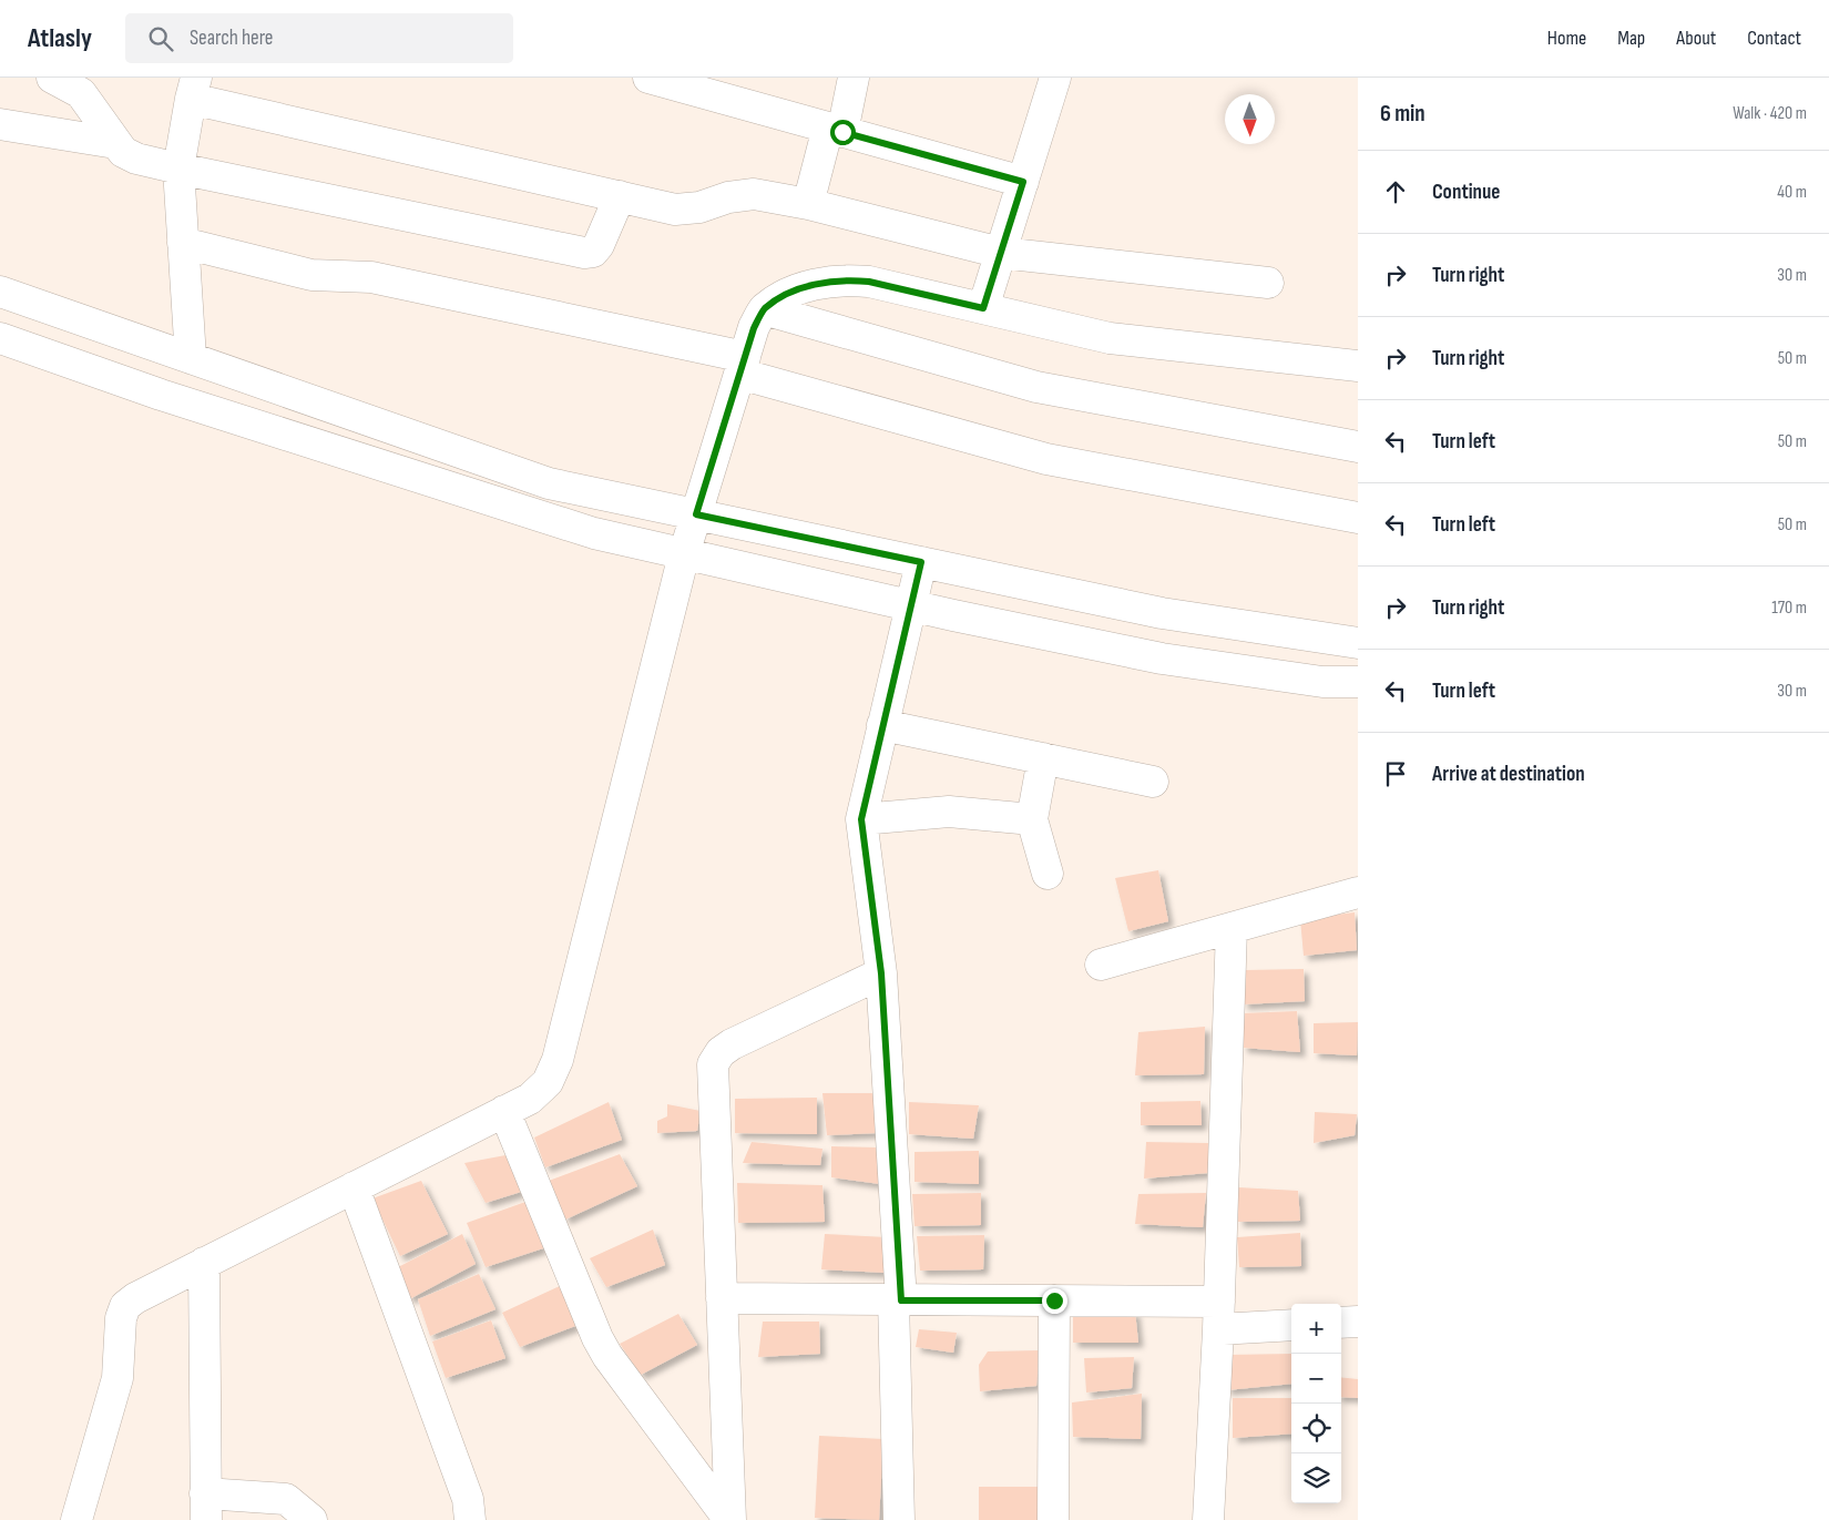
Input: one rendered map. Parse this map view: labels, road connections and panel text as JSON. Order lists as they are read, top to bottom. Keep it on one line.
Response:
{"north":"bottom","page":{"header":"Atlasly","search":"Search here","nav":["Home","Map","About","Contact"],"heading":["6 min","Walk · 420 m"],"list":[["Continue","40 m"],["Turn right","30 m"],["Turn right","50 m"],["Turn left","50 m"],["Turn left","50 m"],["Turn right","170 m"],["Turn left","30 m"],"Arrive at destination"],"map_buttons":["+","−"]}}
